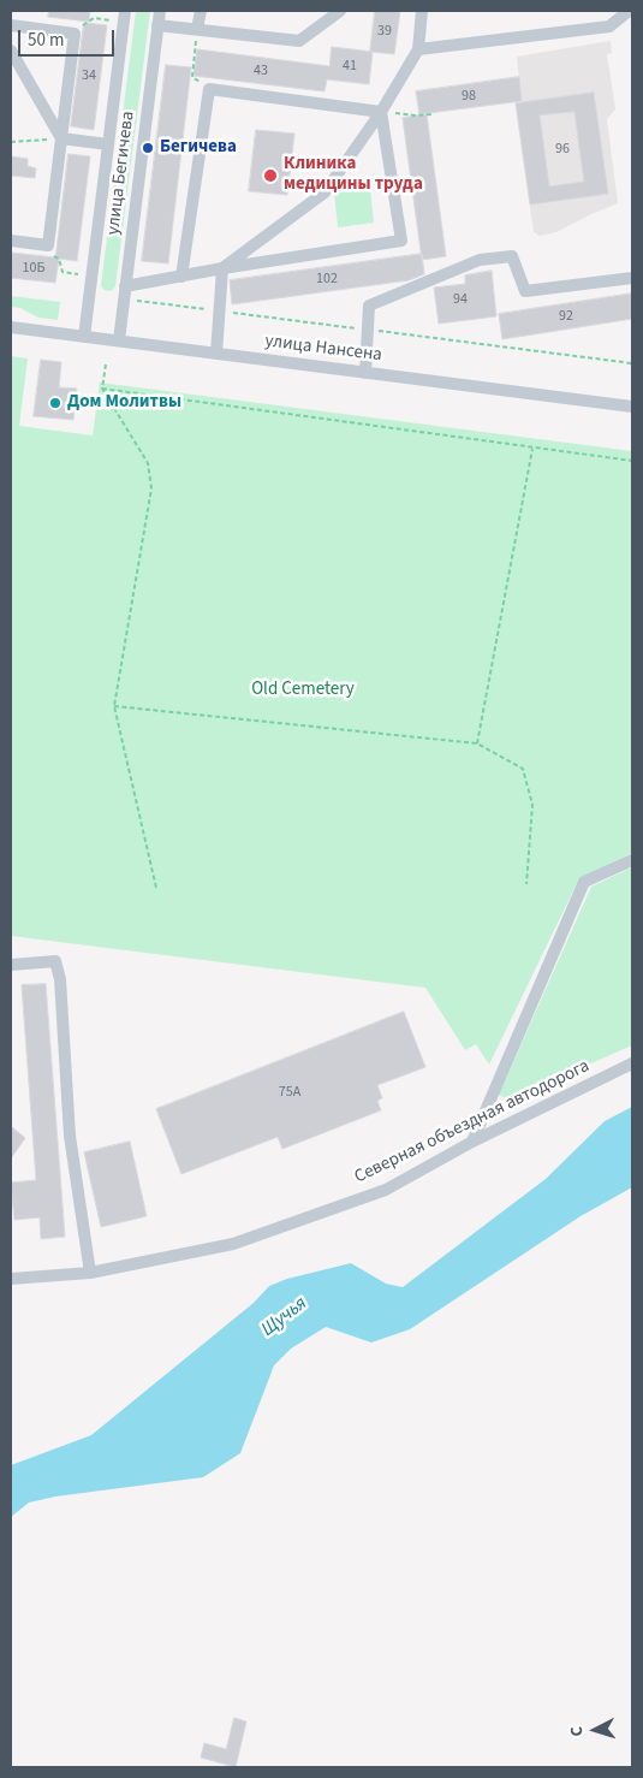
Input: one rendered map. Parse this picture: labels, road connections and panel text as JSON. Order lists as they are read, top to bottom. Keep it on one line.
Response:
{"streets":{"street":["улица Бегичева","улица Нансена","Северная объездная автодорога"]},"crossings":[["улица Бегичева","улица Нансена"]],"water":["Щучья"],"parks":["Old Cemetery"],"places":["Бегичева","Клиника медицины труда","Дом Молитвы"],"house_numbers":["39","41","43","34","98","96","10Б","102","94","92","75А"],"scale_bar":"50 m","north":"left"}
